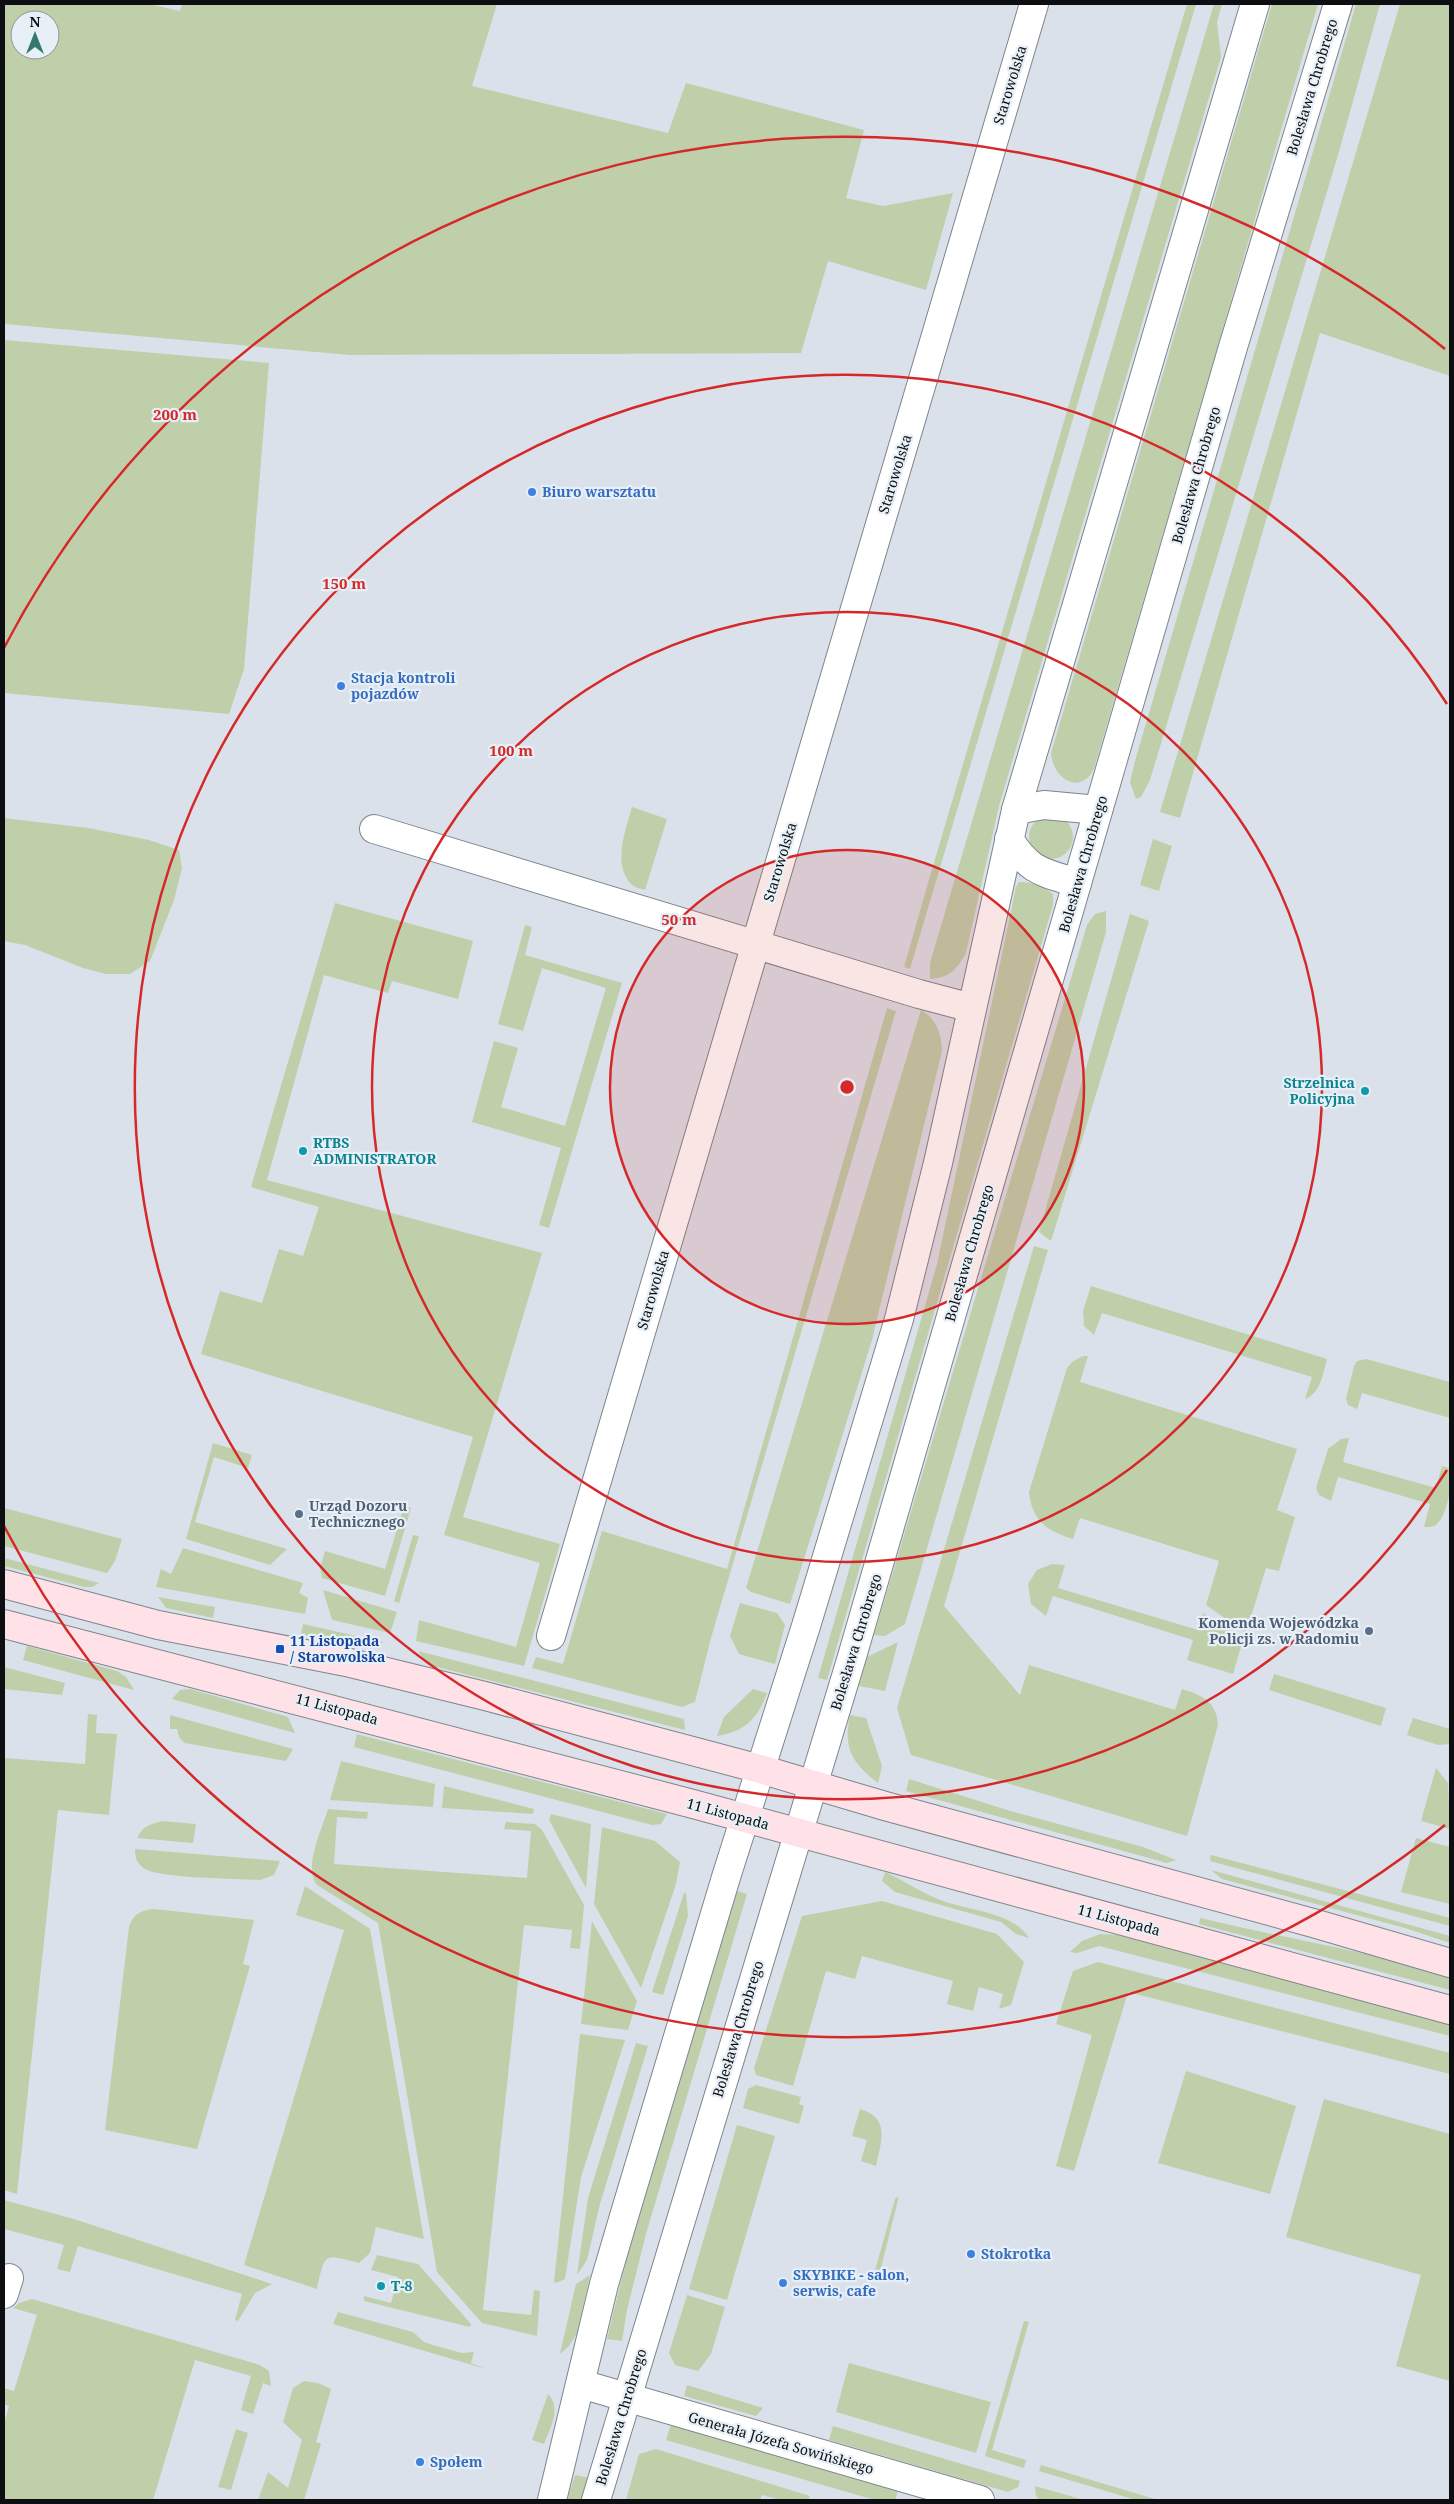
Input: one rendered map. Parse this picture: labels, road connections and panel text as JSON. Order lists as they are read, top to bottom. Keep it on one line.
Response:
{"streets":{"main road":["11 Listopada"],"street":["Starowolska","Bolesława Chrobrego","Generała Józefa Sowińskiego"]},"crossings":[["Bolesława Chrobrego","11 Listopada"],["Bolesława Chrobrego","Generała Józefa Sowińskiego"]],"places":{"other":["Biuro warsztatu","Stacja kontroli pojazdów","Strzelnica Policyjna","RTBS ADMINISTRATOR","Urząd Dozoru Technicznego","Komenda Wojewódzka Policji zs. w Radomiu","Stokrotka","SKYBIKE - salon, serwis, cafe","T-8","Społem"],"transit":["11 Listopada / Starowolska"]},"north":"top","rings":["200 m","150 m","100 m","50 m"]}
